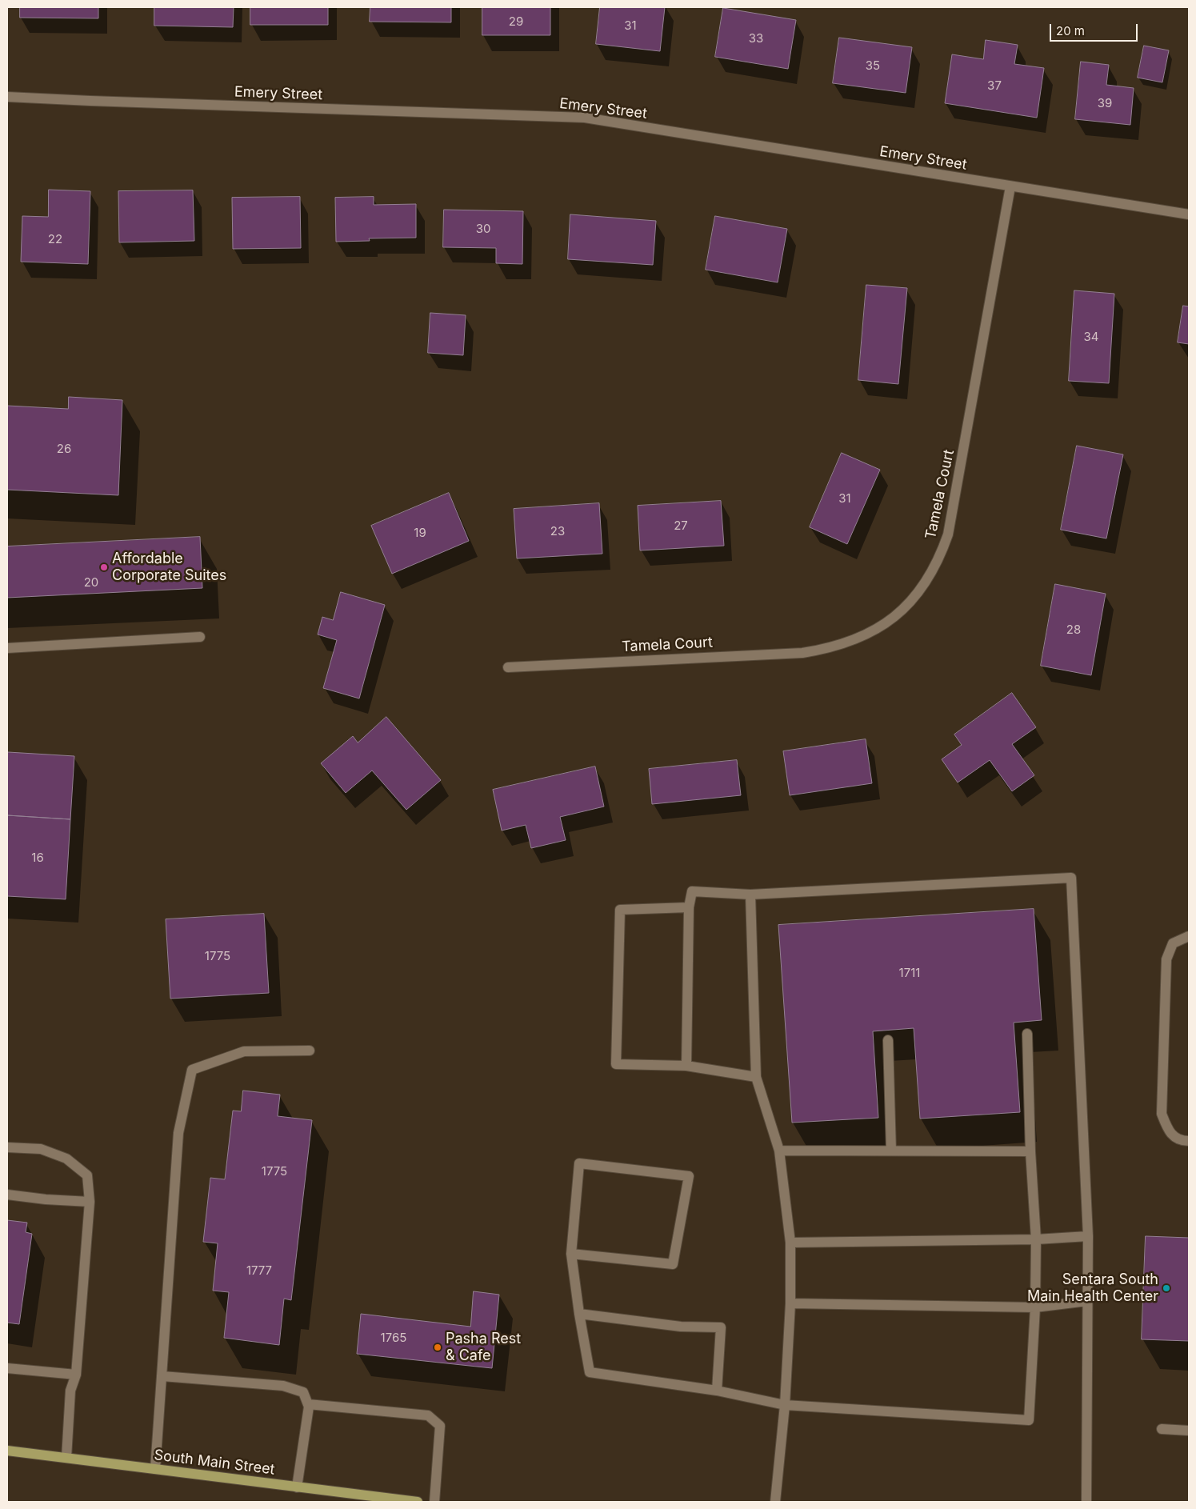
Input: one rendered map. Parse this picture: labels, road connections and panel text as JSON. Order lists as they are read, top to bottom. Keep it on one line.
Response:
{"streets":{"main road":["South Main Street"],"street":["Emery Street","Tamela Court"]},"crossings":[["Emery Street","Tamela Court"]],"places":["Affordable Corporate Suites","Sentara South Main Health Center","Pasha Rest & Cafe"],"house_numbers":["29","31","33","35","37","39","30","22","34","26","31","27","23","19","20","28","16","1775","1711","1775","1777","1765"],"scale_bar":"20 m"}
